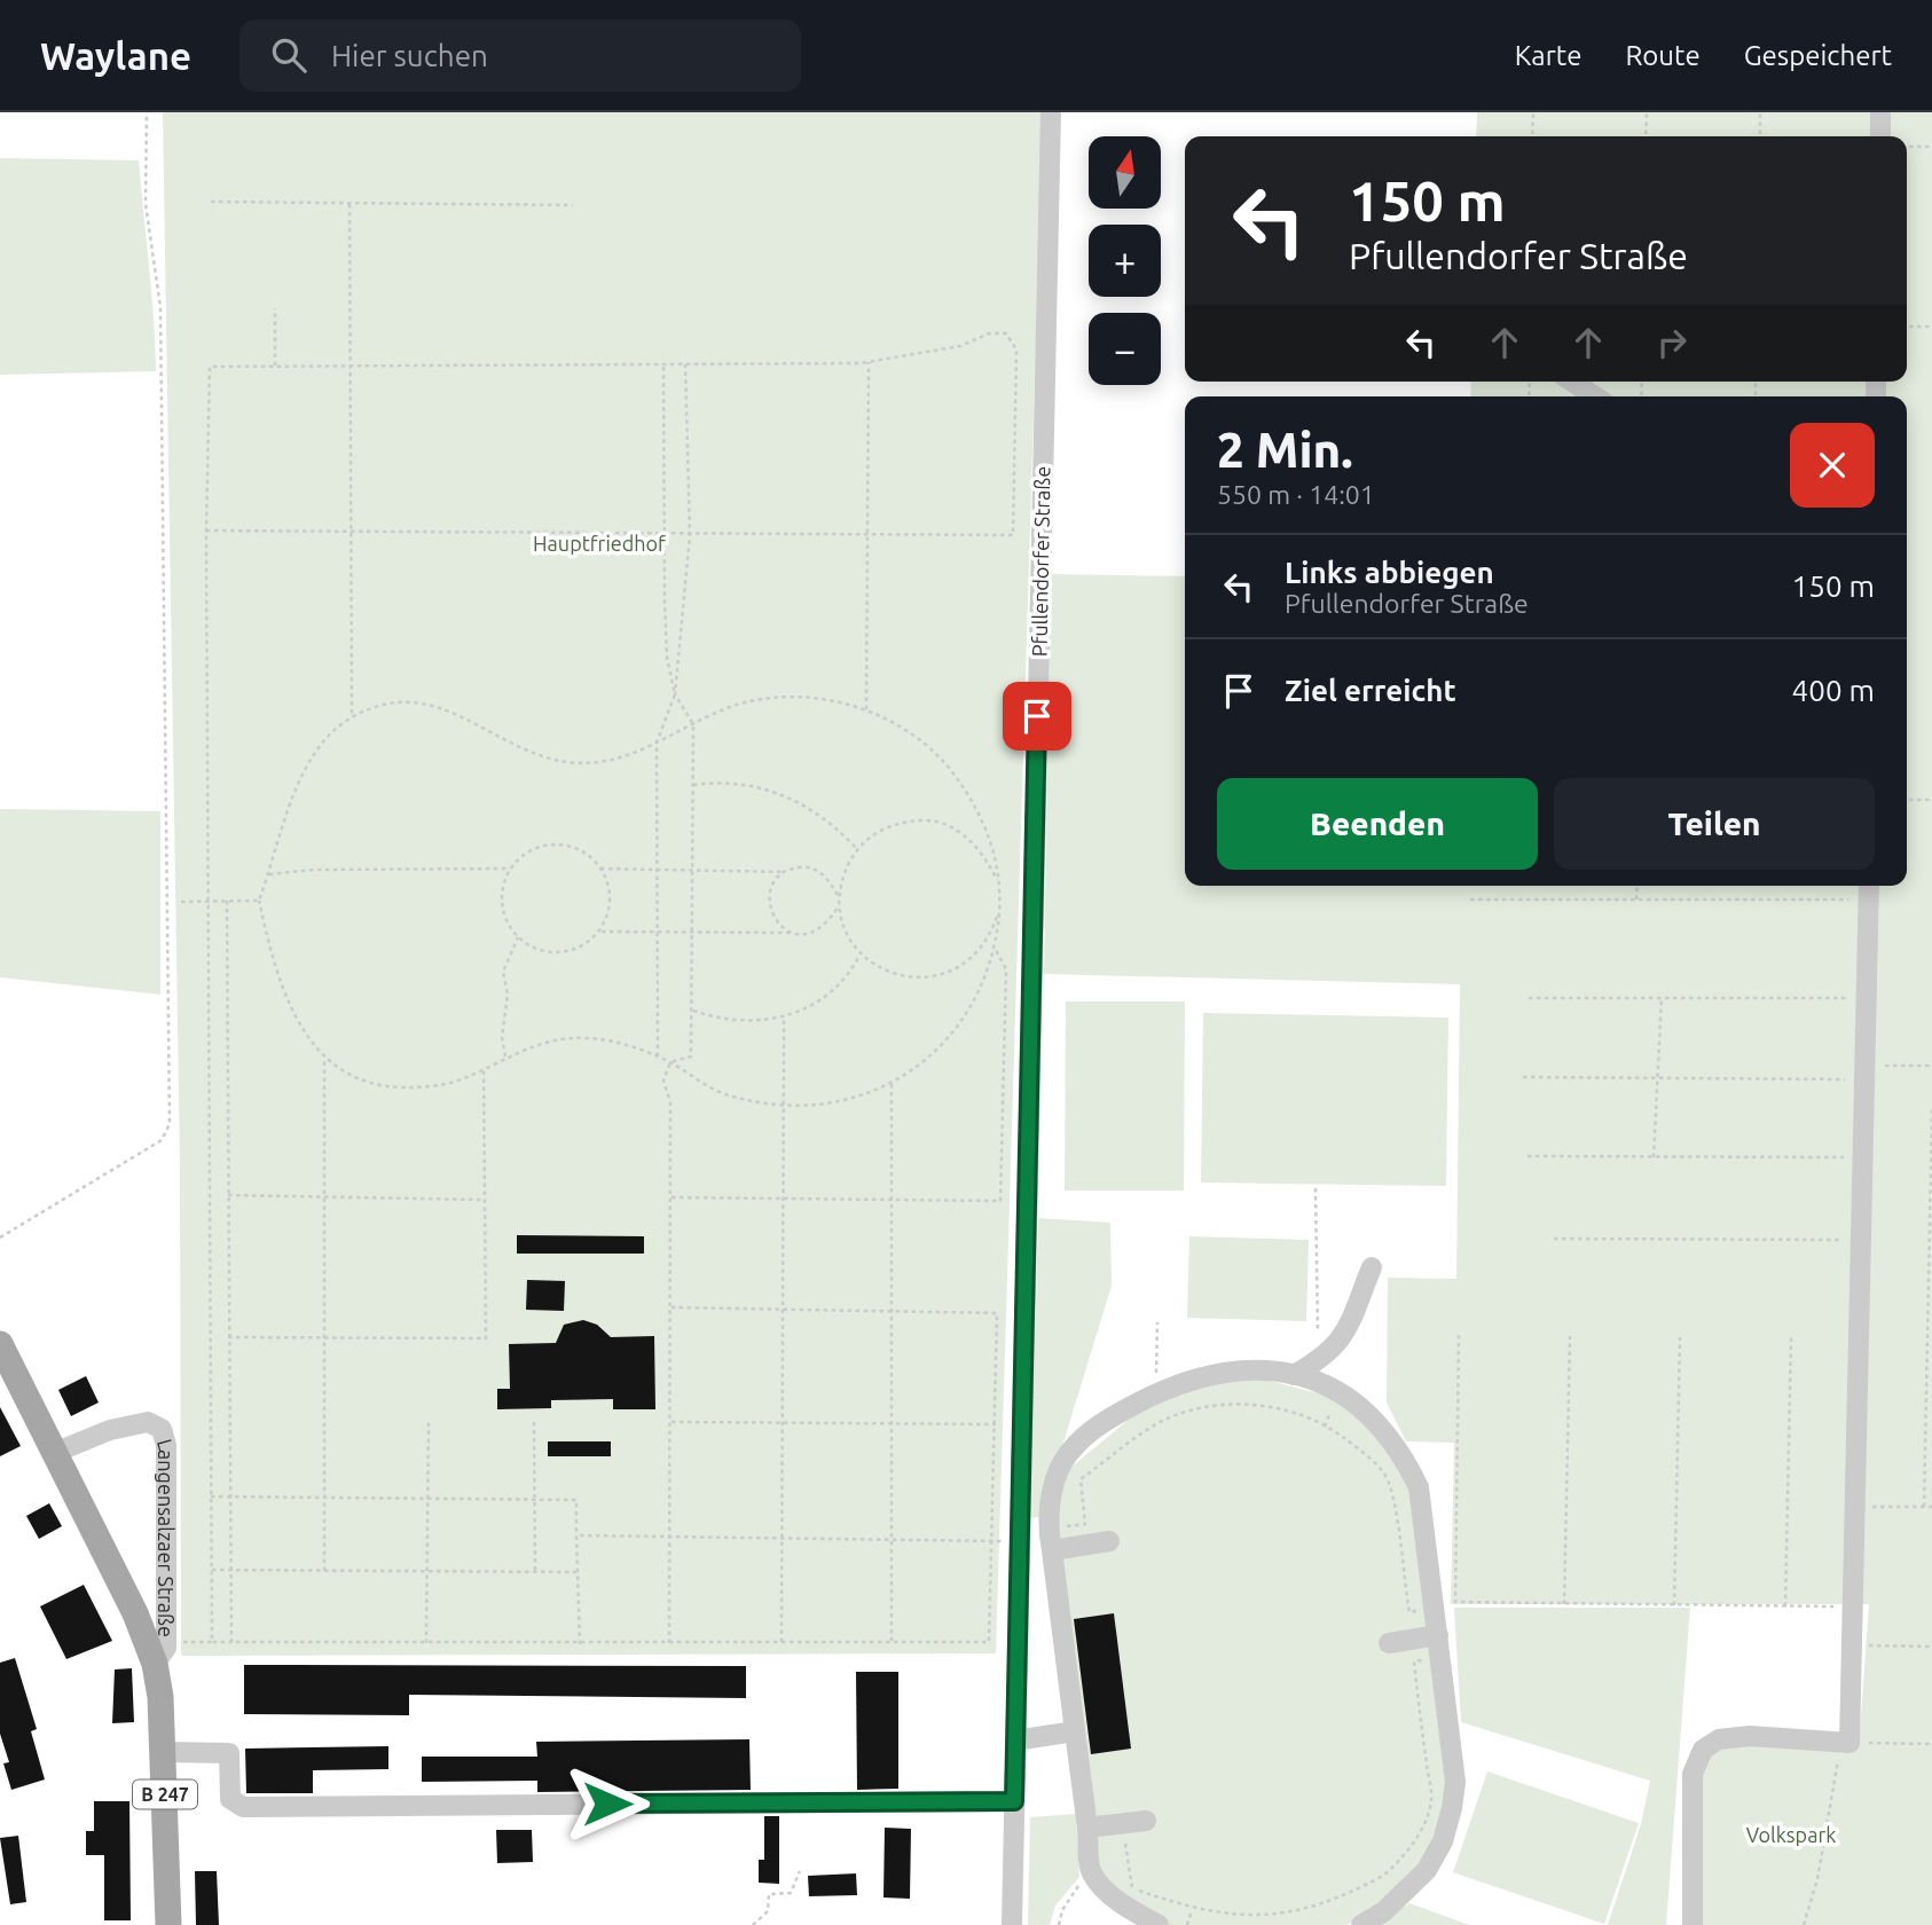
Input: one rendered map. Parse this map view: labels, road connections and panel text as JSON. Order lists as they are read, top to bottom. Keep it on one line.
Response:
{"streets":{"main road":["Langensalzaer Straße","B 247"],"street":["Pfullendorfer Straße"]},"parks":["Hauptfriedhof","Volkspark"],"north":"top","page":{"header":"Waylane","search":"Hier suchen","nav":["Karte","Route","Gespeichert"],"map_buttons":["+","−"],"turn":["150 m","Pfullendorfer Straße"],"heading":["2 Min.","550 m · 14:01"],"list":[{"name":"Links abbiegen","note":"Pfullendorfer Straße","value":"150 m"},{"name":"Ziel erreicht","value":"400 m"}],"buttons":["Beenden","Teilen"]}}
